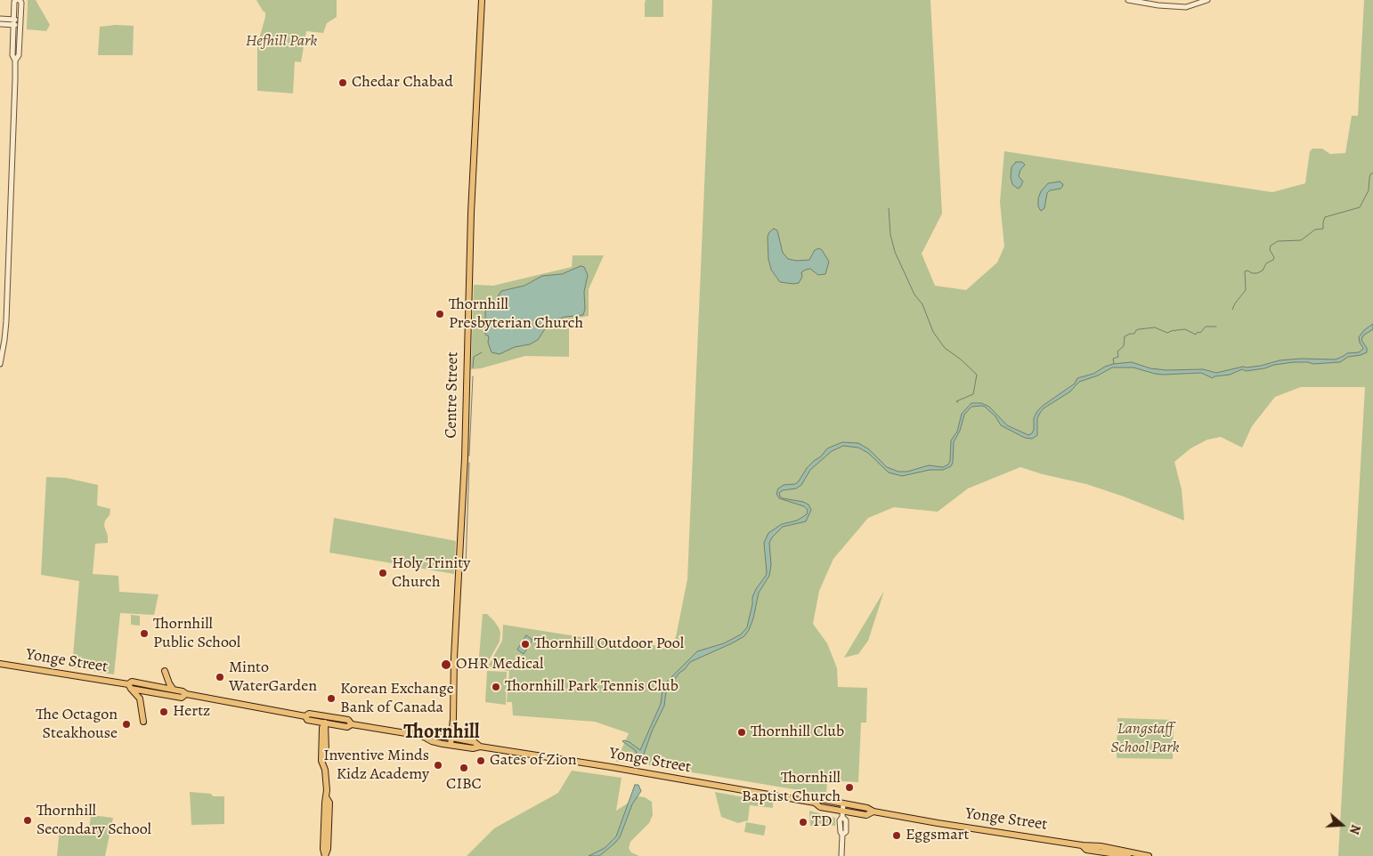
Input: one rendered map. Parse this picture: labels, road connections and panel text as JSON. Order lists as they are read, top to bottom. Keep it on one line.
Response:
{"streets":{"main road":["Centre Street","Yonge Street"]},"crossings":[["Centre Street","Yonge Street"]],"districts":["Thornhill"],"parks":["Hefhill Park","Langstaff School Park"],"places":["Chedar Chabad","Thornhill Presbyterian Church","Holy Trinity Church","Thornhill Public School","Thornhill Outdoor Pool","OHR Medical","Minto WaterGarden","Thornhill Park Tennis Club","Korean Exchange Bank of Canada","Hertz","The Octagon Steakhouse","Thornhill Club","Gates of Zion","Inventive Minds Kidz Academy","CIBC","Thornhill Baptist Church","Thornhill Secondary School","TD","Eggsmart"],"north":"right"}
